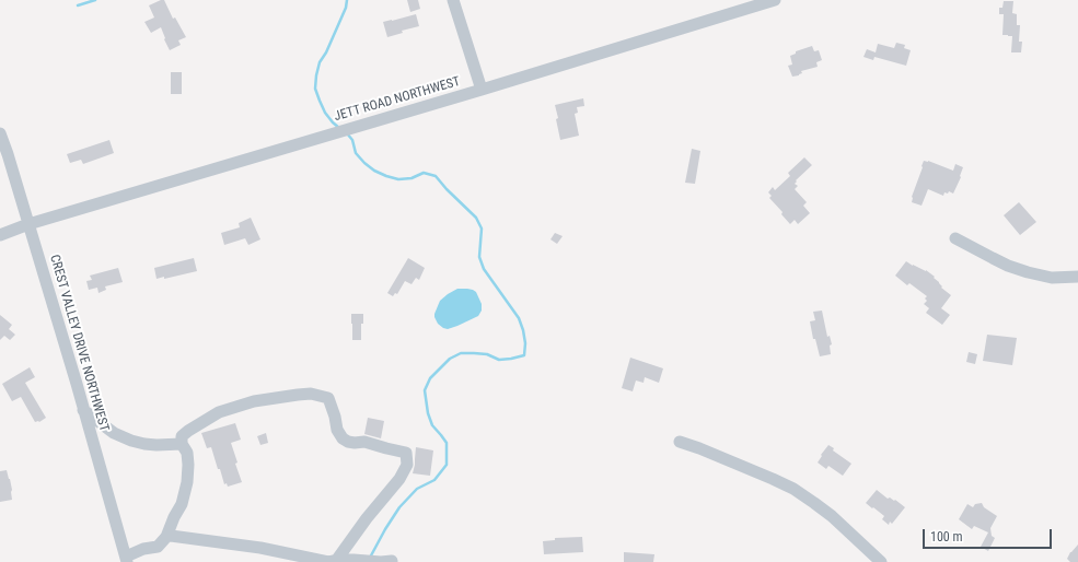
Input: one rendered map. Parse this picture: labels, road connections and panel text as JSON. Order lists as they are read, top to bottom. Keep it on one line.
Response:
{"streets":{"street":["JETT ROAD NORTHWEST","CREST VALLEY DRIVE NORTHWEST"]},"crossings":[["JETT ROAD NORTHWEST","CREST VALLEY DRIVE NORTHWEST"]],"scale_bar":"100 m"}
